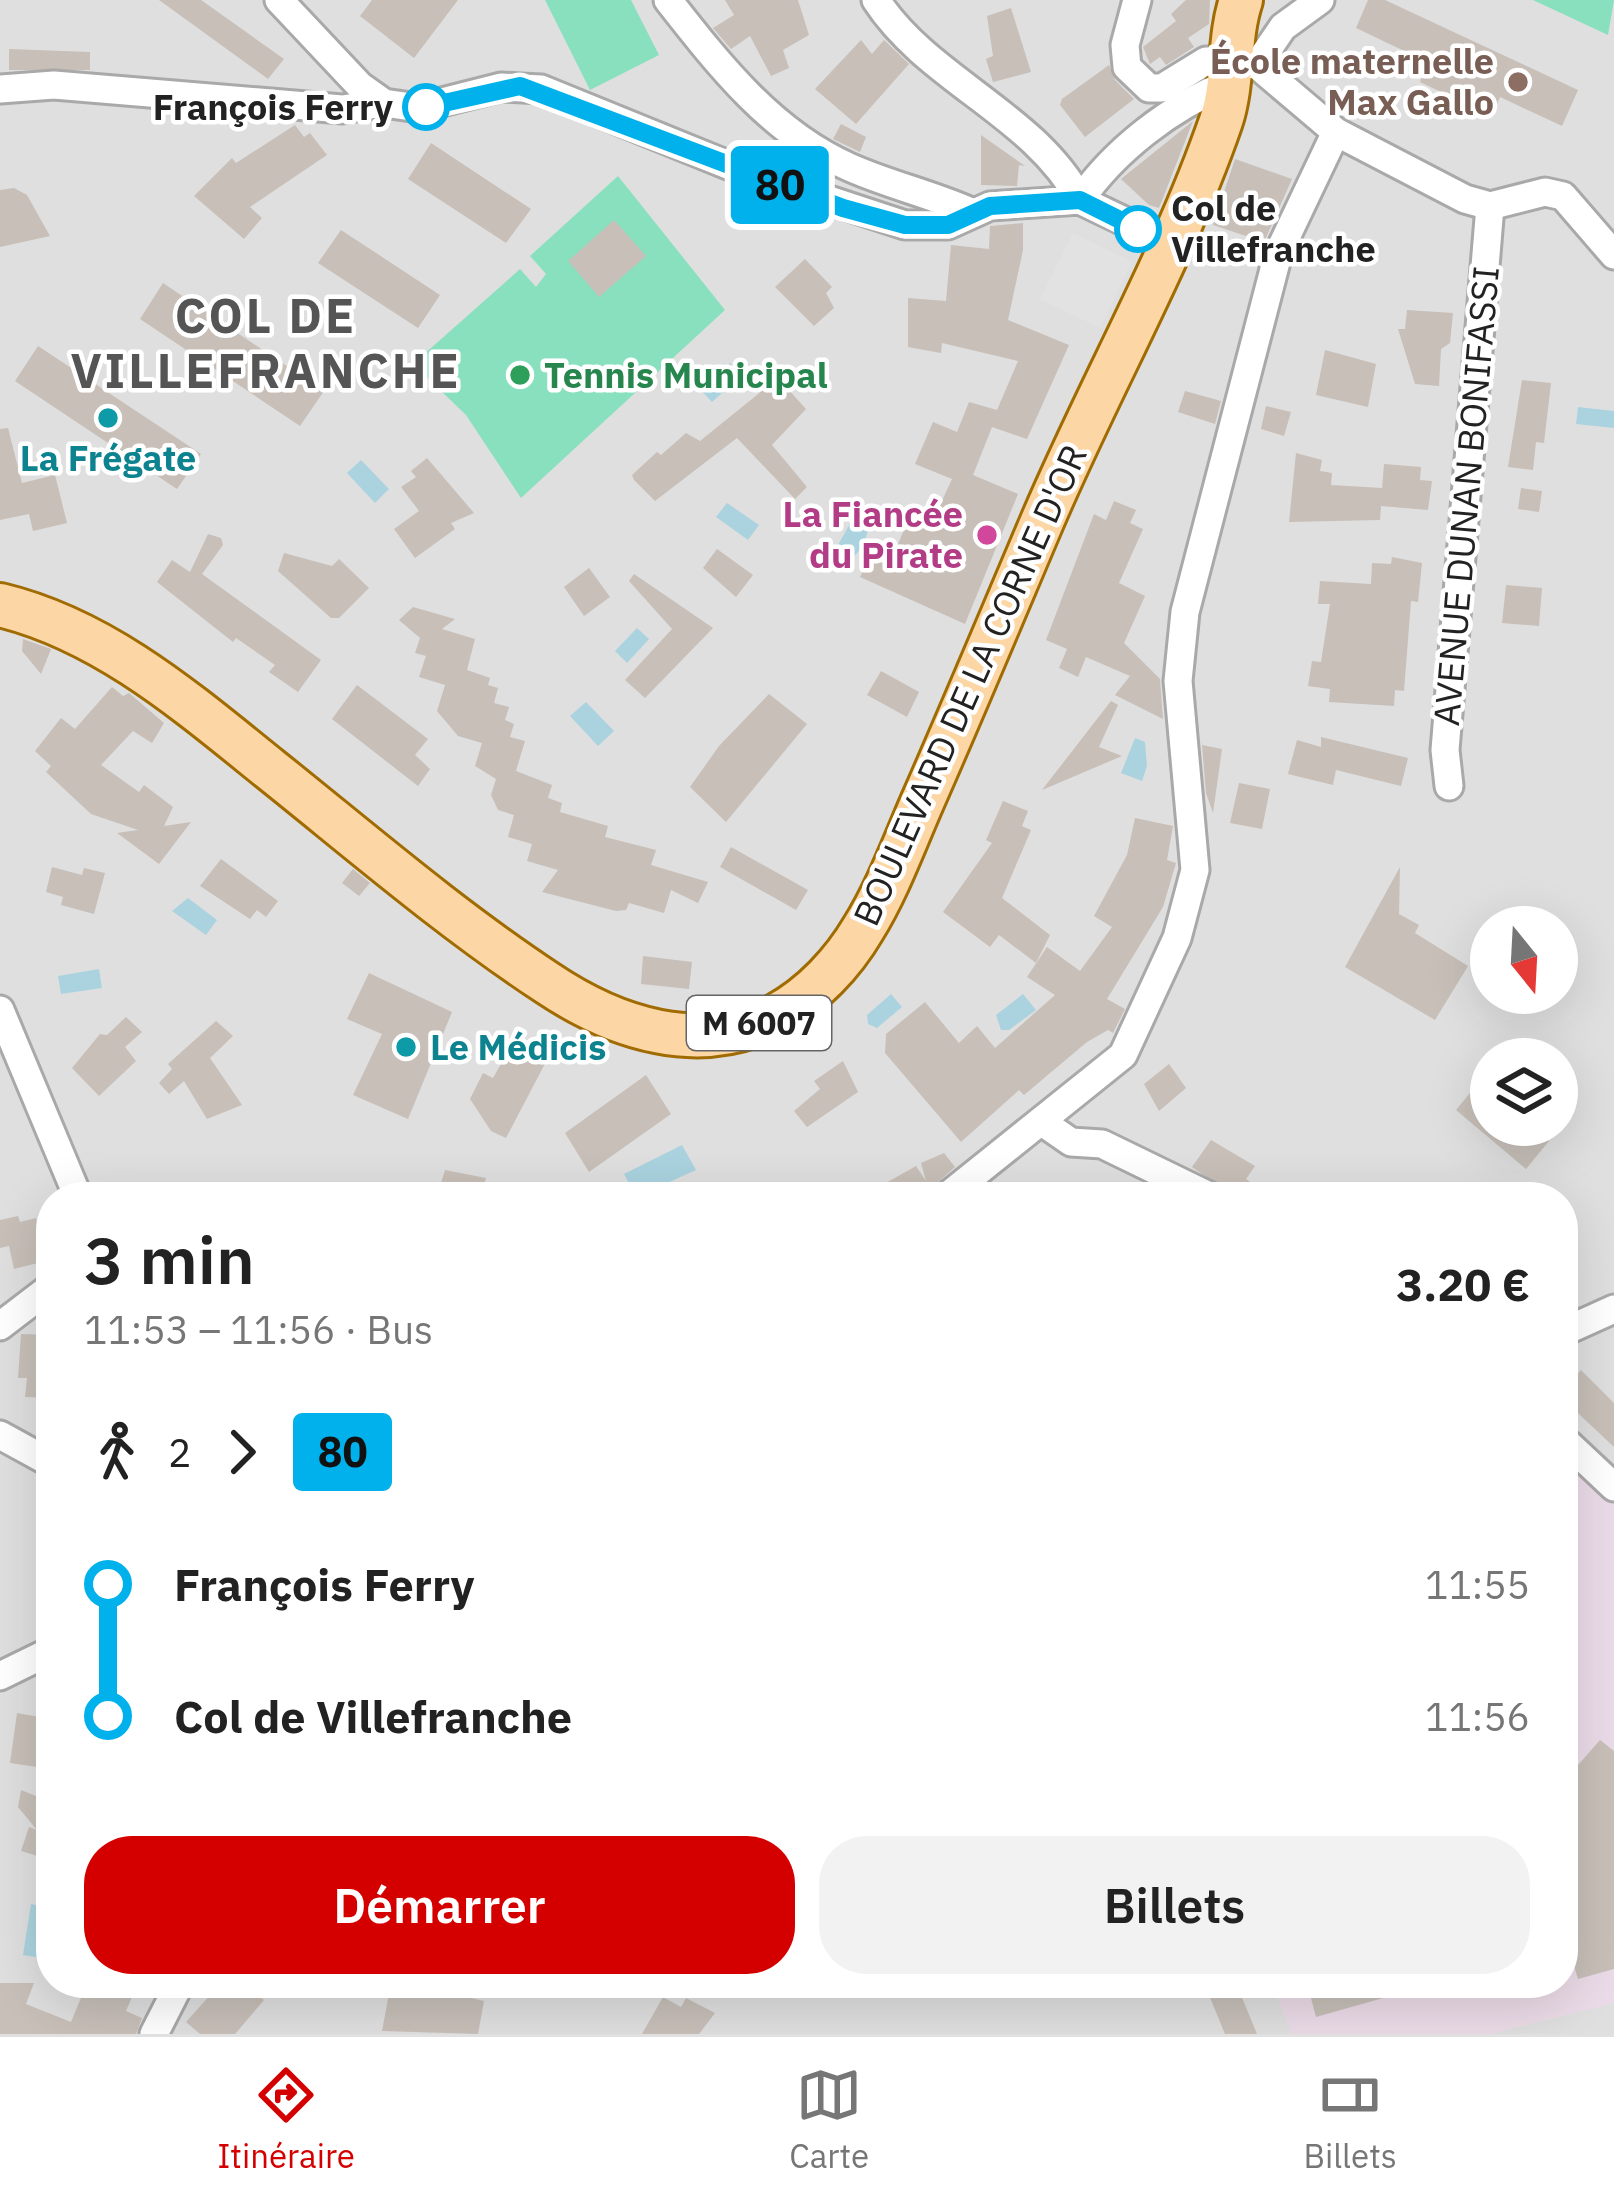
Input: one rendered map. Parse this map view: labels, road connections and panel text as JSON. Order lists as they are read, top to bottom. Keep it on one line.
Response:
{"streets":{"main road":["BOULEVARD DE LA CORNE D'OR","M 6007"],"street":["AVENUE DUNAN BONIFASSI"]},"crossings":[["BOULEVARD DE LA CORNE D'OR","M 6007"]],"districts":["COL DE VILLEFRANCHE"],"places":["École maternelle Max Gallo","François Ferry","Col de Villefranche","Tennis Municipal","La Frégate","La Fiancée du Pirate","Le Médicis"],"lines":["bus line 80"],"north":"bottom","page":{"on_map":"80","heading":["3 min","11:53 – 11:56 · Bus","3.20 €"],"legs":["2","80"],"list":[{"name":"François Ferry","value":"11:55"},{"name":"Col de Villefranche","value":"11:56"}],"buttons":["Démarrer","Billets"],"tabs":["Itinéraire","Carte","Billets"]}}
